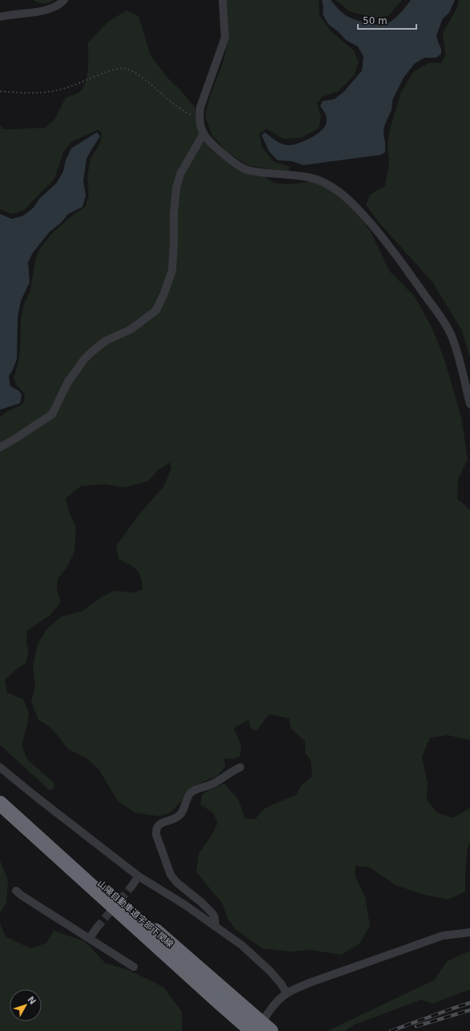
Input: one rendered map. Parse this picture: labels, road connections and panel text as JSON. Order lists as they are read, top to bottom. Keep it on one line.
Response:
{"streets":{"highway":["山陽自動車道宇部下関線"]},"scale_bar":"50 m","north":"top right"}
